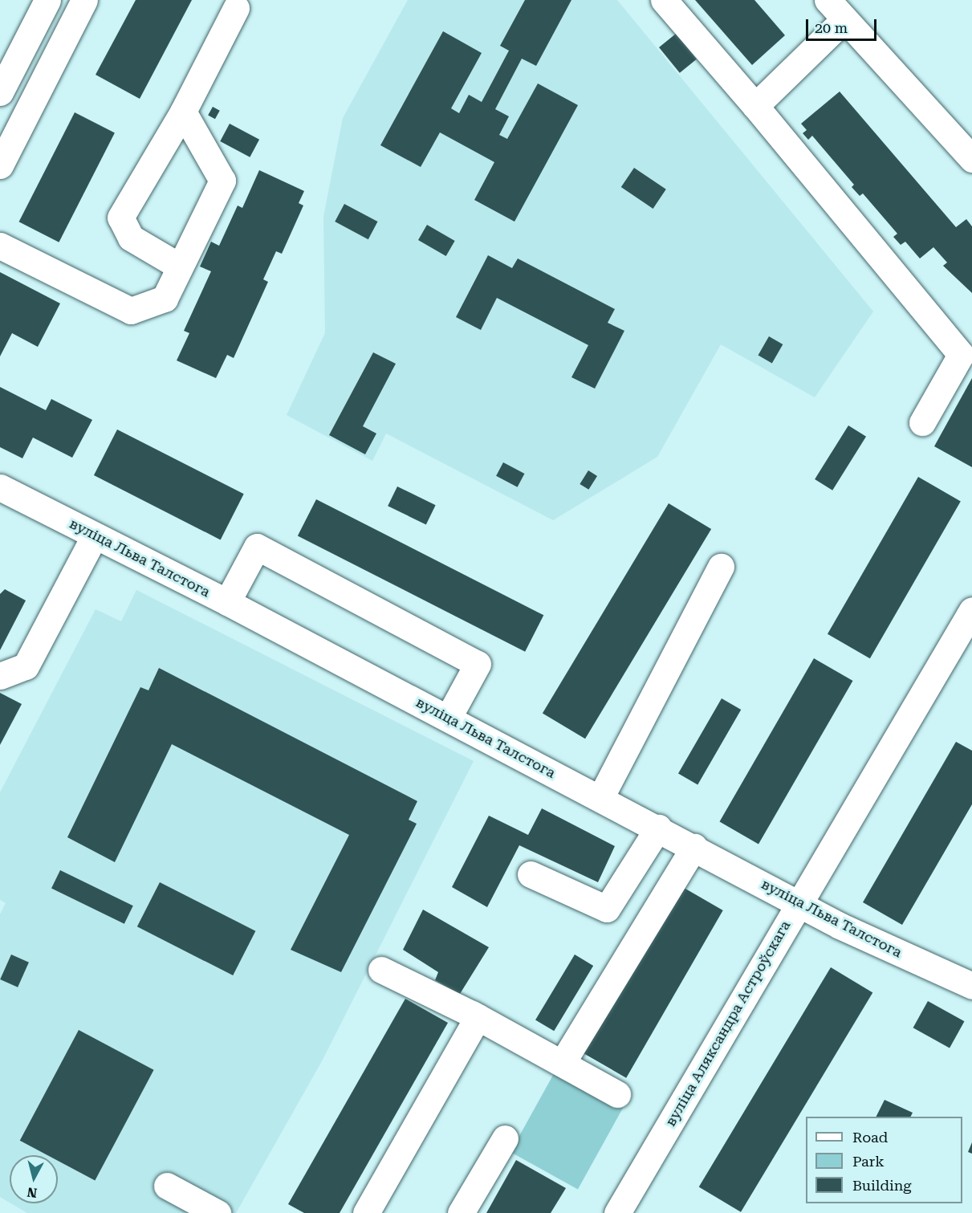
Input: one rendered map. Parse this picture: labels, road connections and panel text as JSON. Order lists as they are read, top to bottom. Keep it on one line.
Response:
{"streets":{"street":["вуліца Льва Талстога","вуліца Аляксандра Астроўскага"]},"crossings":[["вуліца Льва Талстога","вуліца Аляксандра Астроўскага"]],"legend":["Road","Park","Building"],"scale_bar":"20 m","north":"bottom"}
